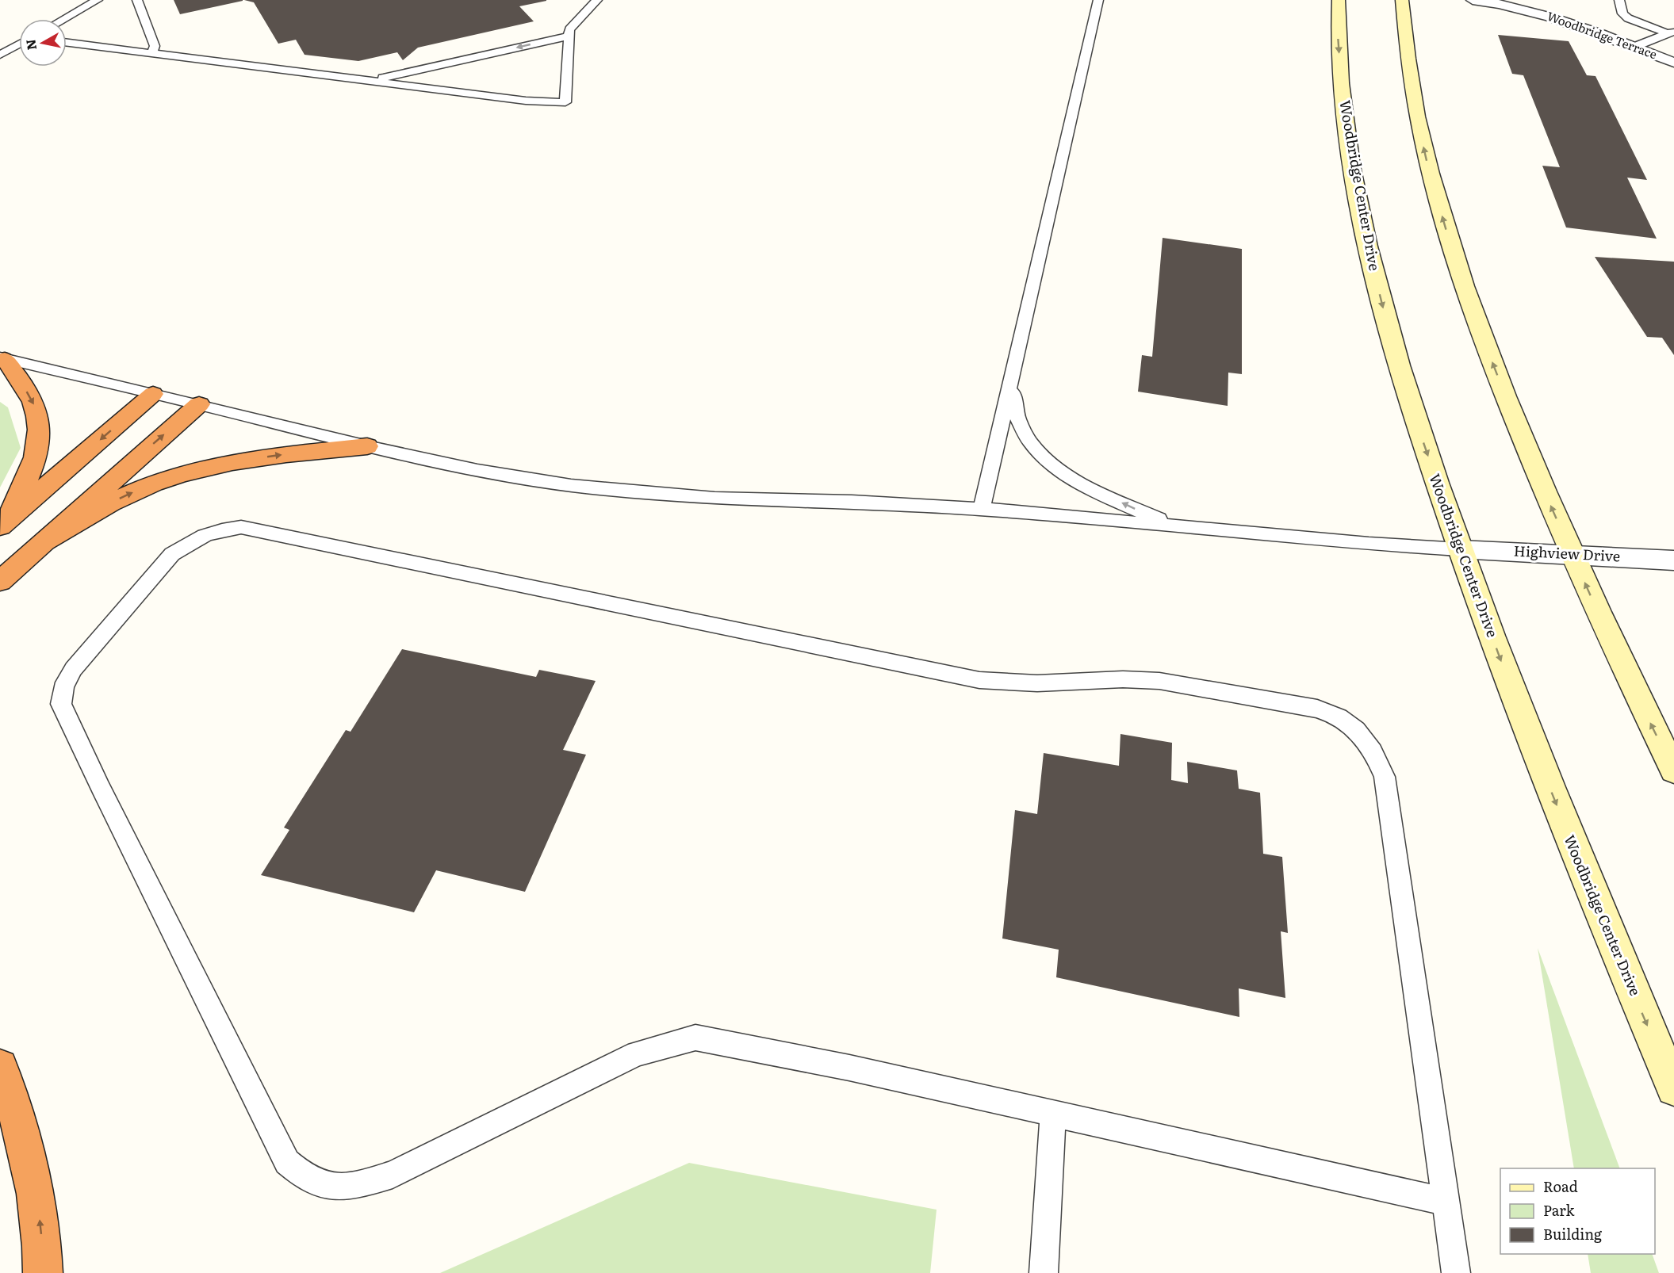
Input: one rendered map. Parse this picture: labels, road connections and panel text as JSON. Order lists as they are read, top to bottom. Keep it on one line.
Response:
{"streets":{"street":["Woodbridge Terrace","Woodbridge Center Drive","Highview Drive"]},"crossings":[["Woodbridge Center Drive","Highview Drive"]],"legend":["Road","Park","Building"],"north":"left"}
